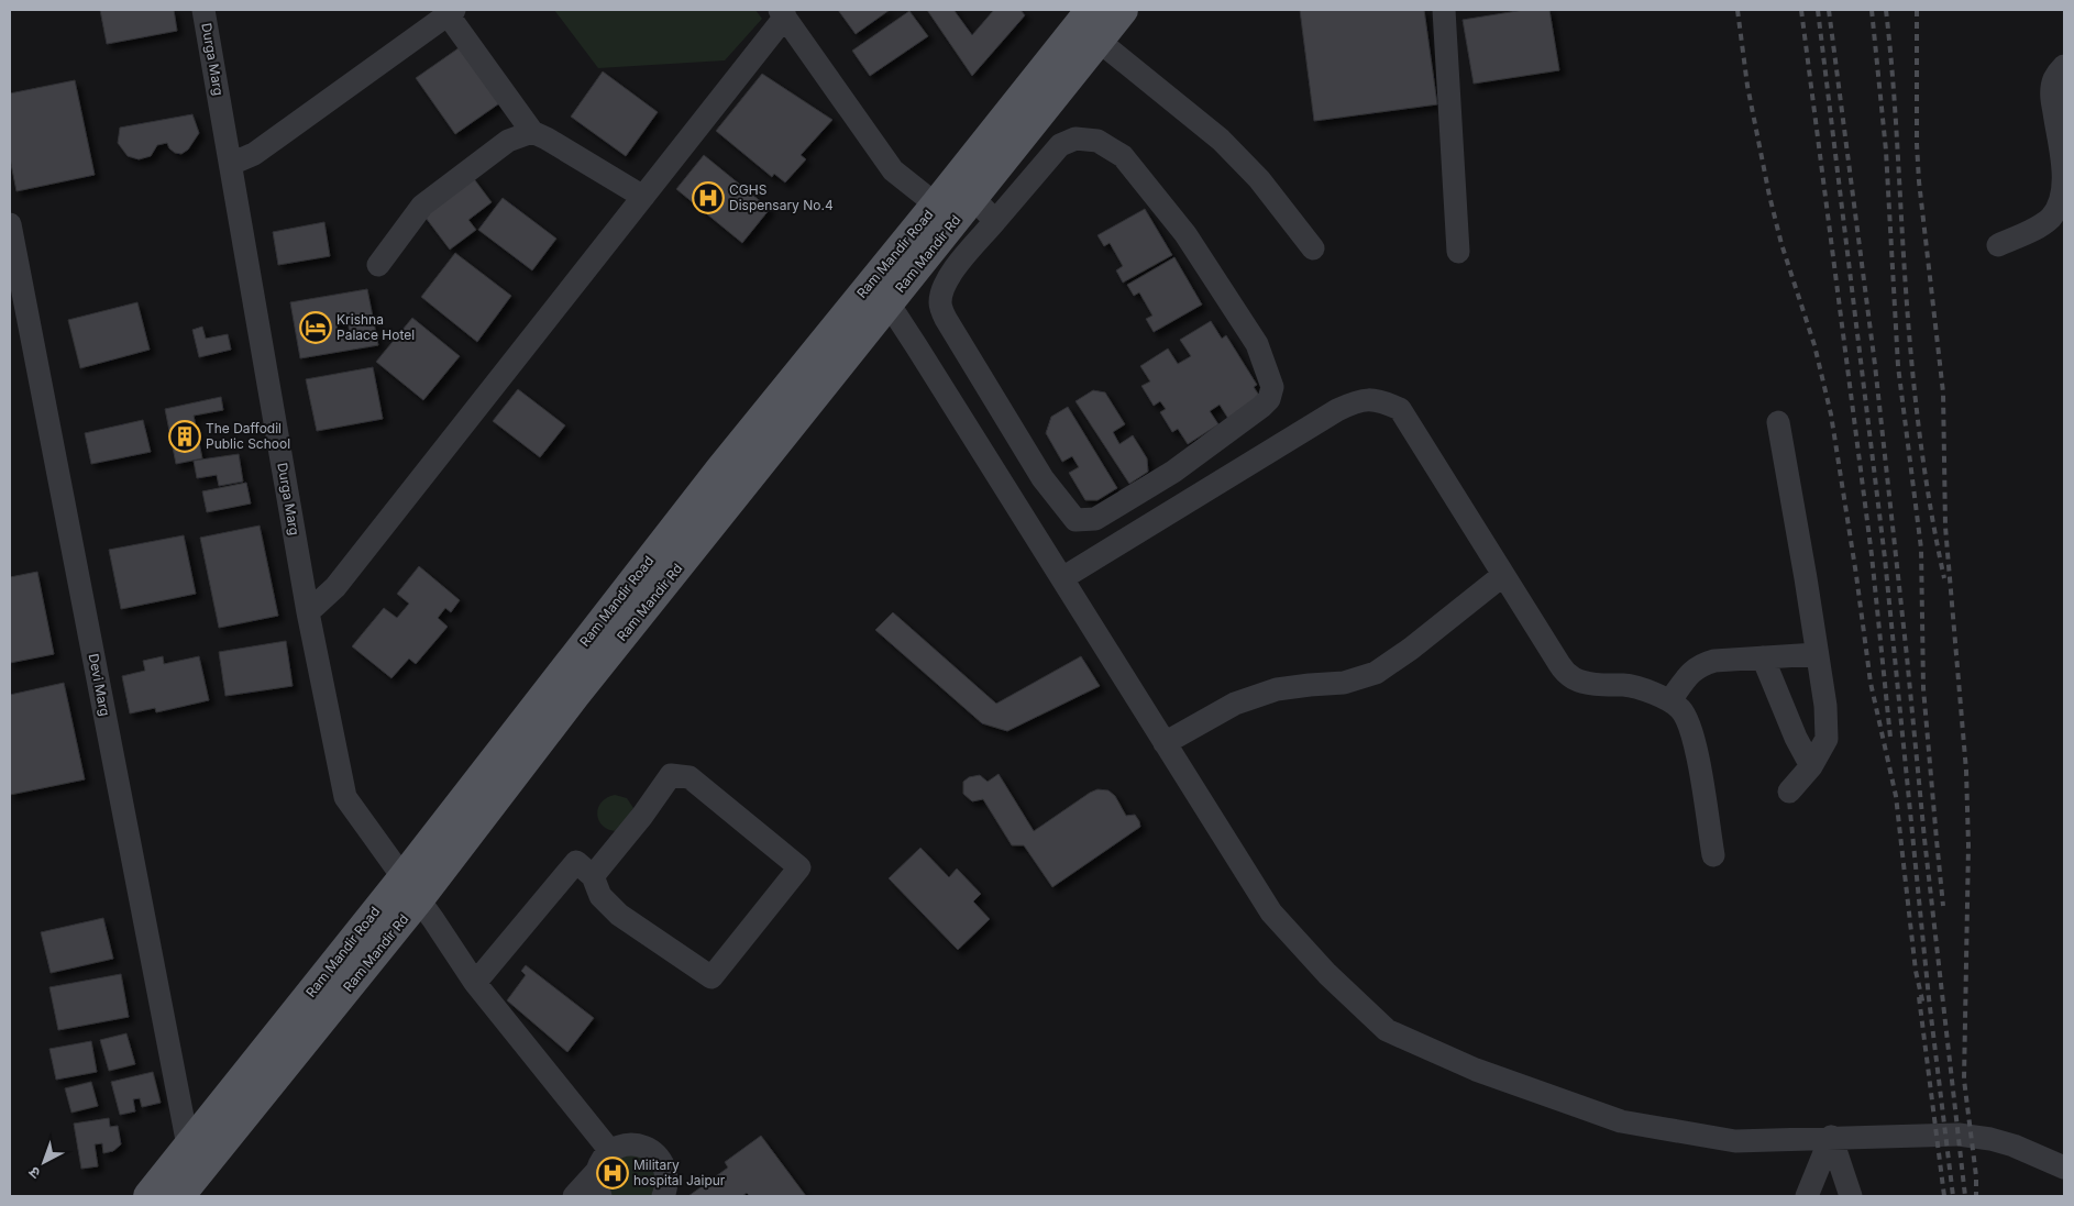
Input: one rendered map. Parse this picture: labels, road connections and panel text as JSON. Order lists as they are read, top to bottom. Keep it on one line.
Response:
{"streets":{"main road":["Ram Mandir Road","Ram Mandir Rd"],"street":["Durga Marg","Devi Marg"]},"crossings":[["Durga Marg","Ram Mandir Rd"],["Ram Mandir Road","Ram Mandir Rd"],["Ram Mandir Rd","Devi Marg"]],"places":{"hospital":["CGHS Dispensary No.4","Military hospital Jaipur"],"hotel":["Krishna Palace Hotel"],"building":["The Daffodil Public School"]},"north":"bottom left"}
